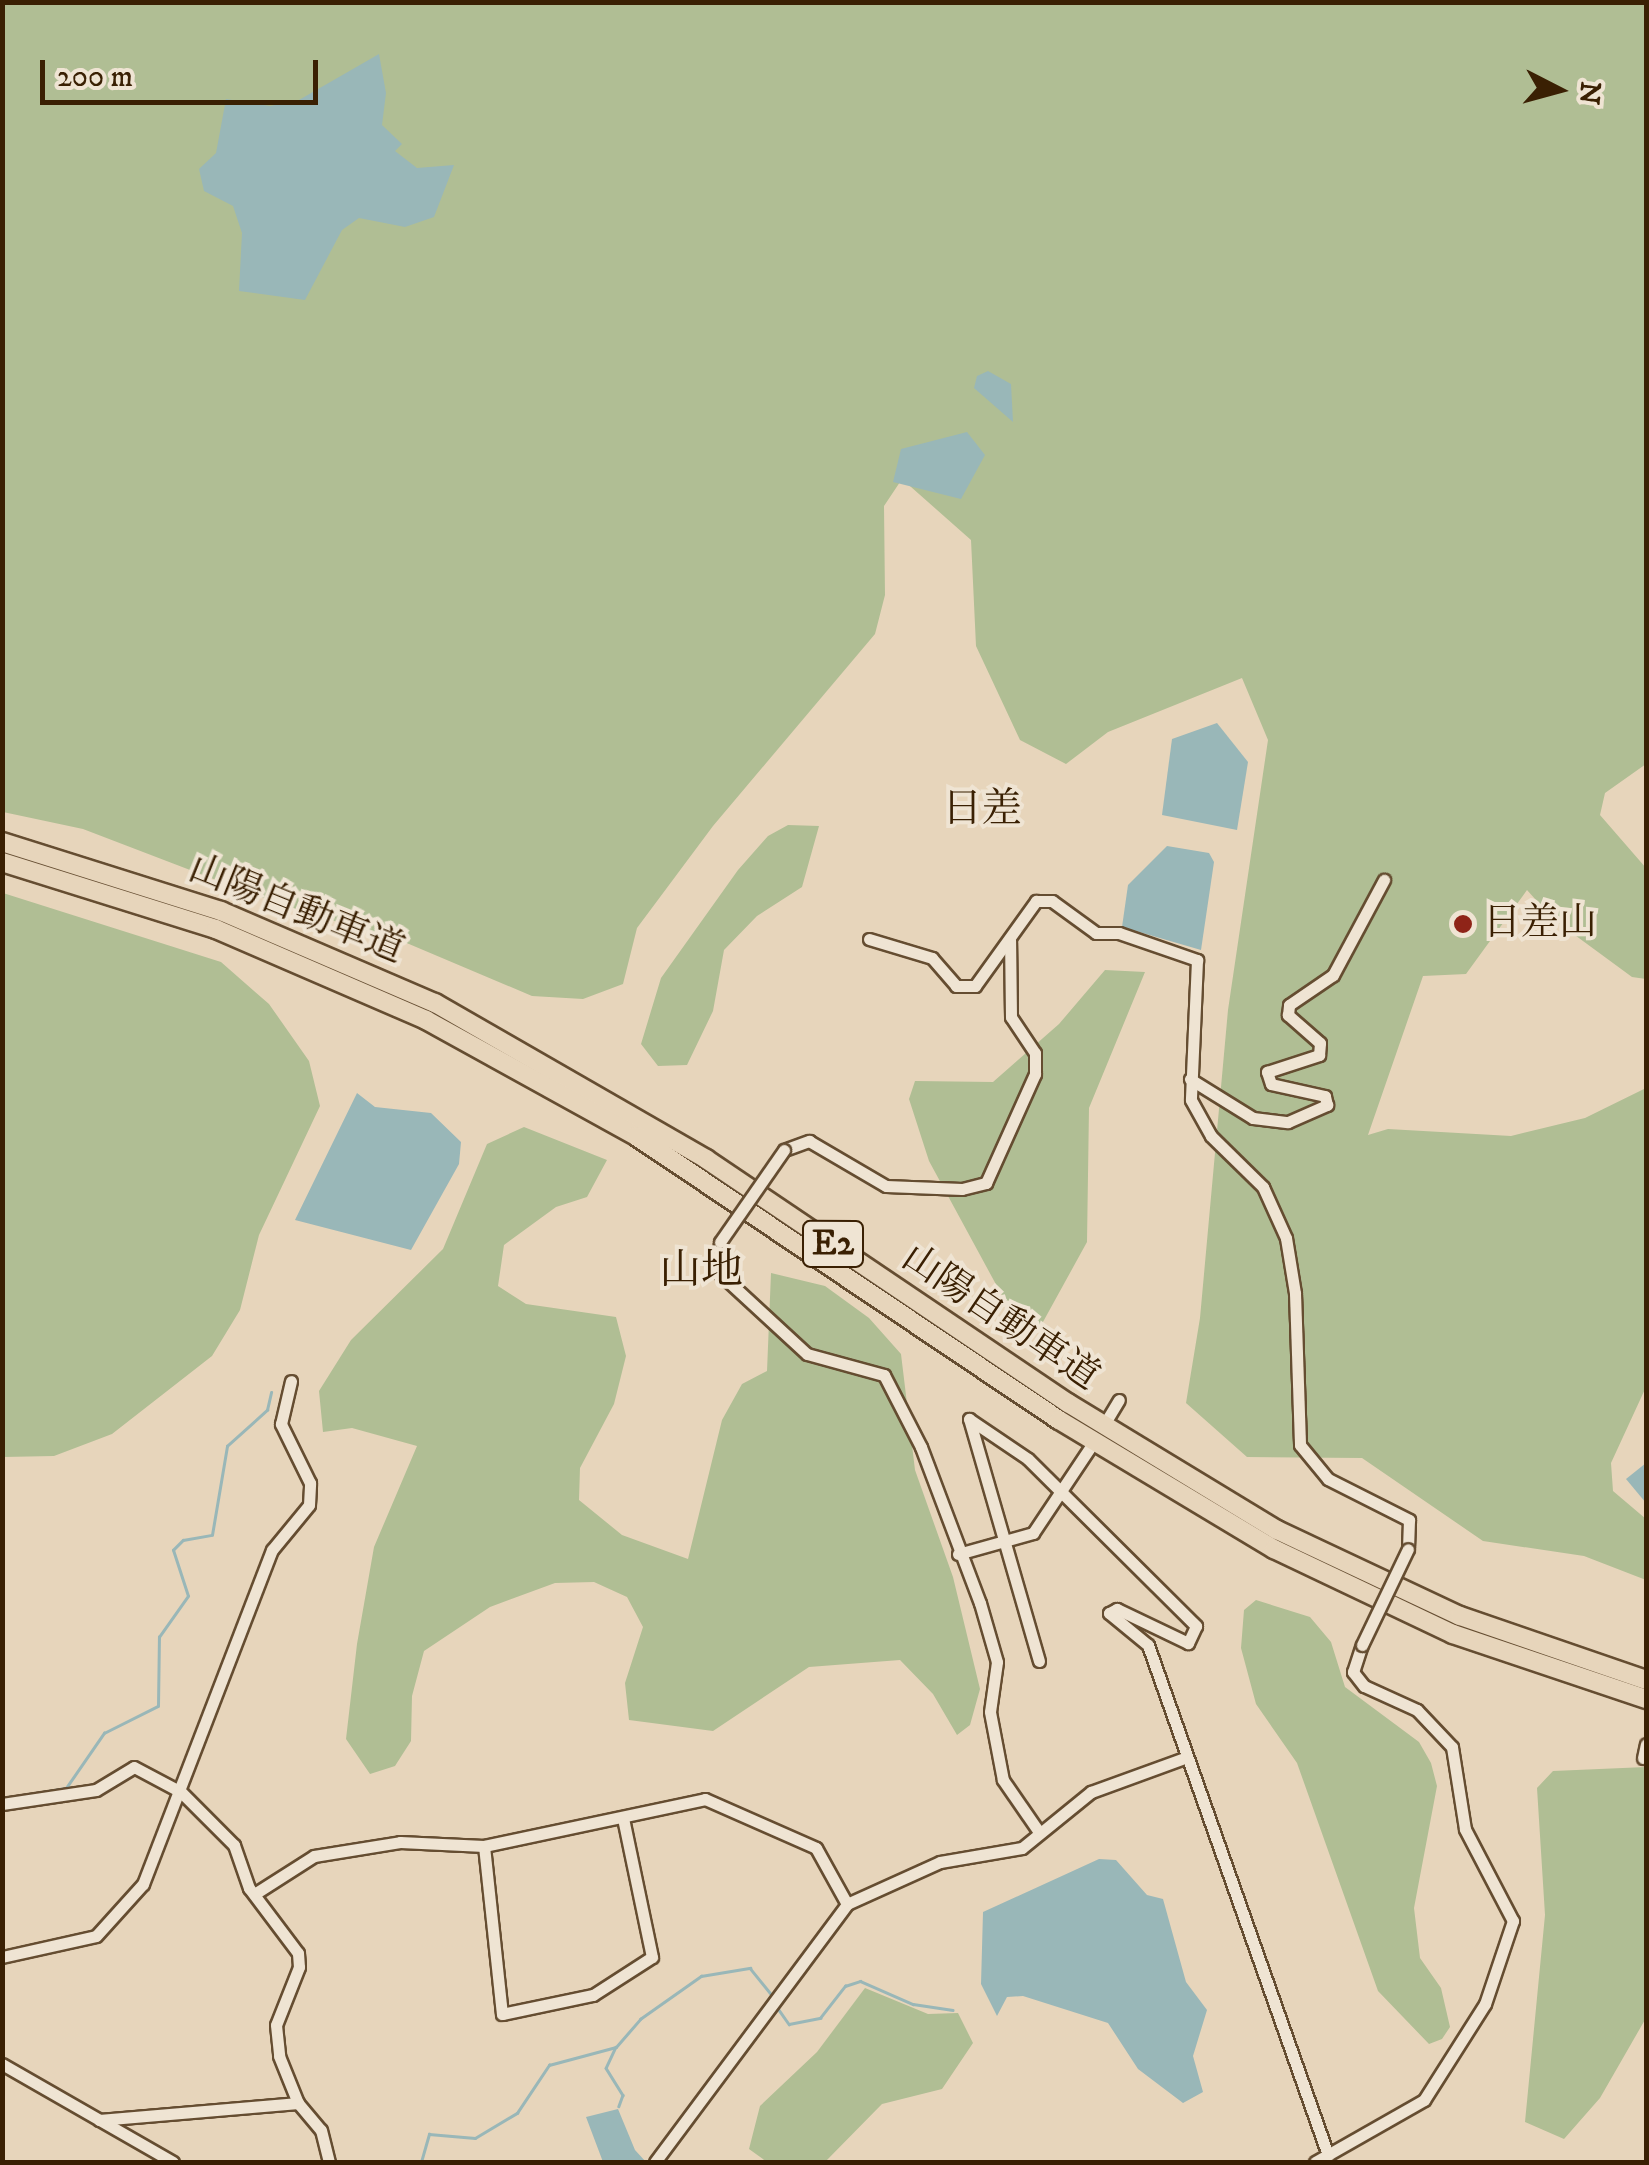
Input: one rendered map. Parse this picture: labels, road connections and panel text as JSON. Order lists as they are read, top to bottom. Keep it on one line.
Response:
{"streets":{"highway":["山陽自動車道","E2"]},"districts":["日差","山地"],"places":["日差山"],"scale_bar":"200 m","north":"right"}
